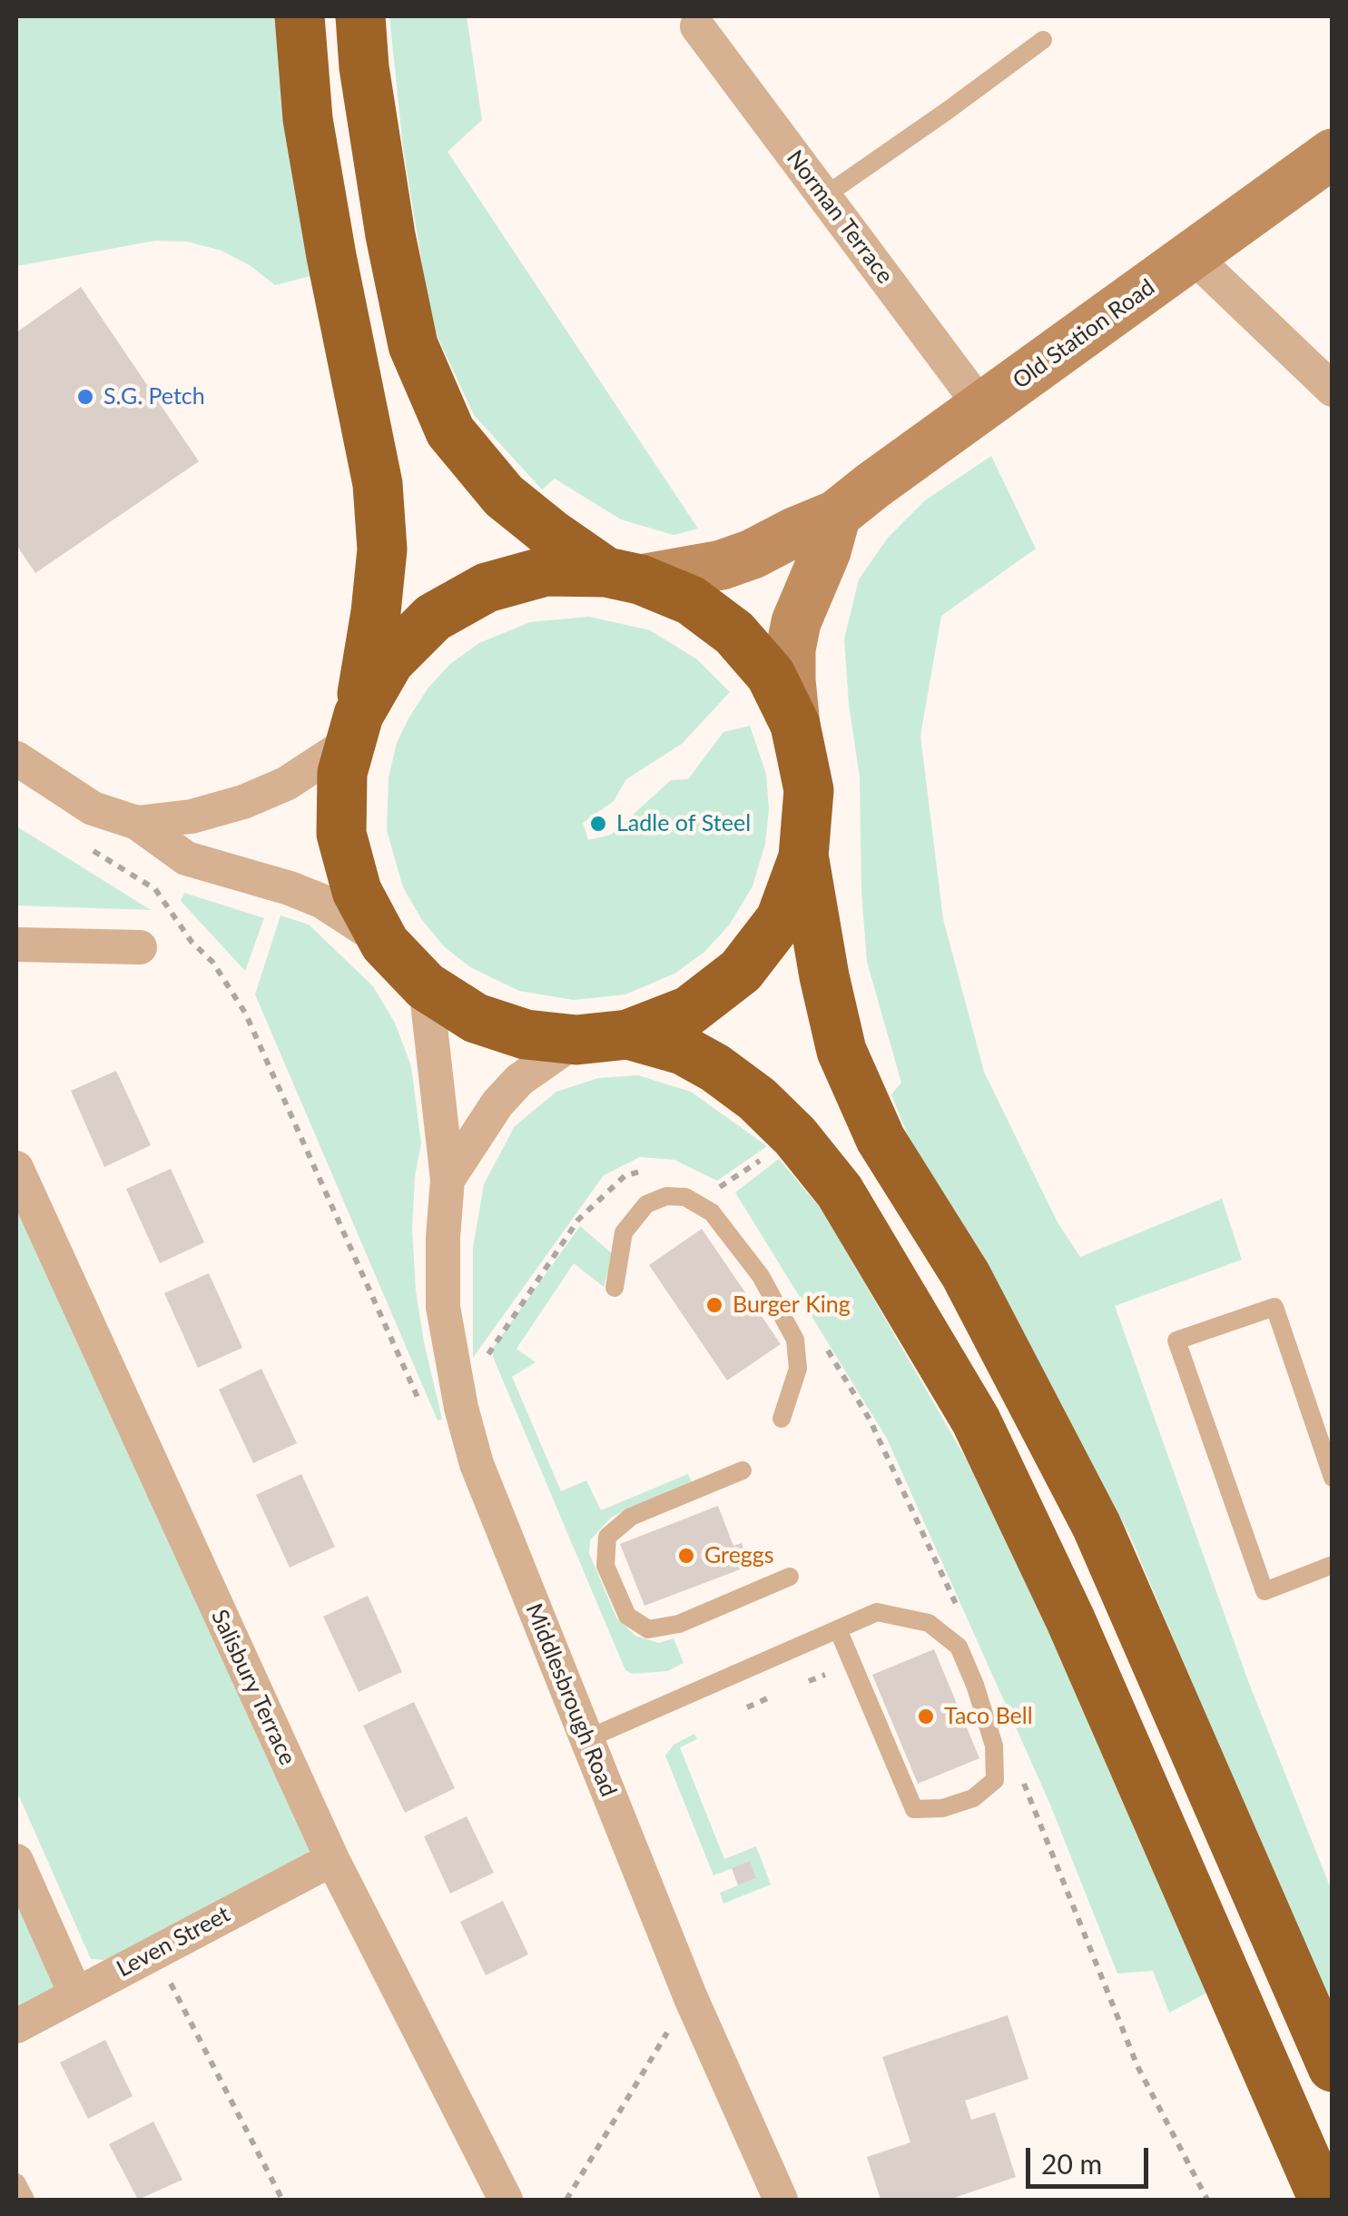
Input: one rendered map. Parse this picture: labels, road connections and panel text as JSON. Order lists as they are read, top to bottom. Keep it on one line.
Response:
{"streets":{"main road":["Old Station Road"],"street":["Norman Terrace","Salisbury Terrace","Middlesbrough Road","Leven Street"]},"crossings":[["Norman Terrace","Old Station Road"],["Salisbury Terrace","Leven Street"]],"places":["S.G. Petch","Ladle of Steel","Burger King","Greggs","Taco Bell"],"scale_bar":"20 m"}
